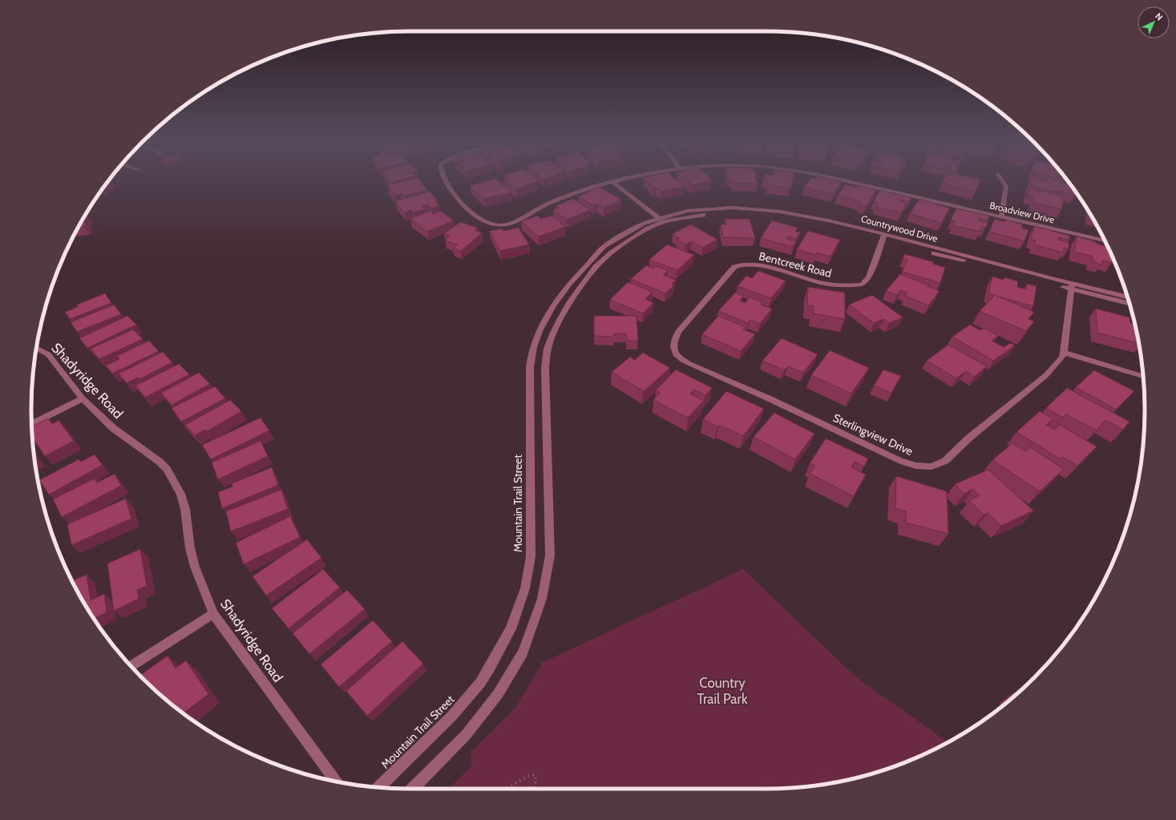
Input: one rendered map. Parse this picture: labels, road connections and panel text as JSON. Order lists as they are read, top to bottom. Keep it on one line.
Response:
{"streets":{"street":["Broadview Drive","Countrywood Drive","Bentcreek Road","Shadyridge Road","Sterlingview Drive","Mountain Trail Street"]},"crossings":[["Countrywood Drive","Bentcreek Road"],["Countrywood Drive","Sterlingview Drive"],["Countrywood Drive","Mountain Trail Street"],["Bentcreek Road","Sterlingview Drive"]],"parks":["Country Trail Park"],"north":"top right"}
